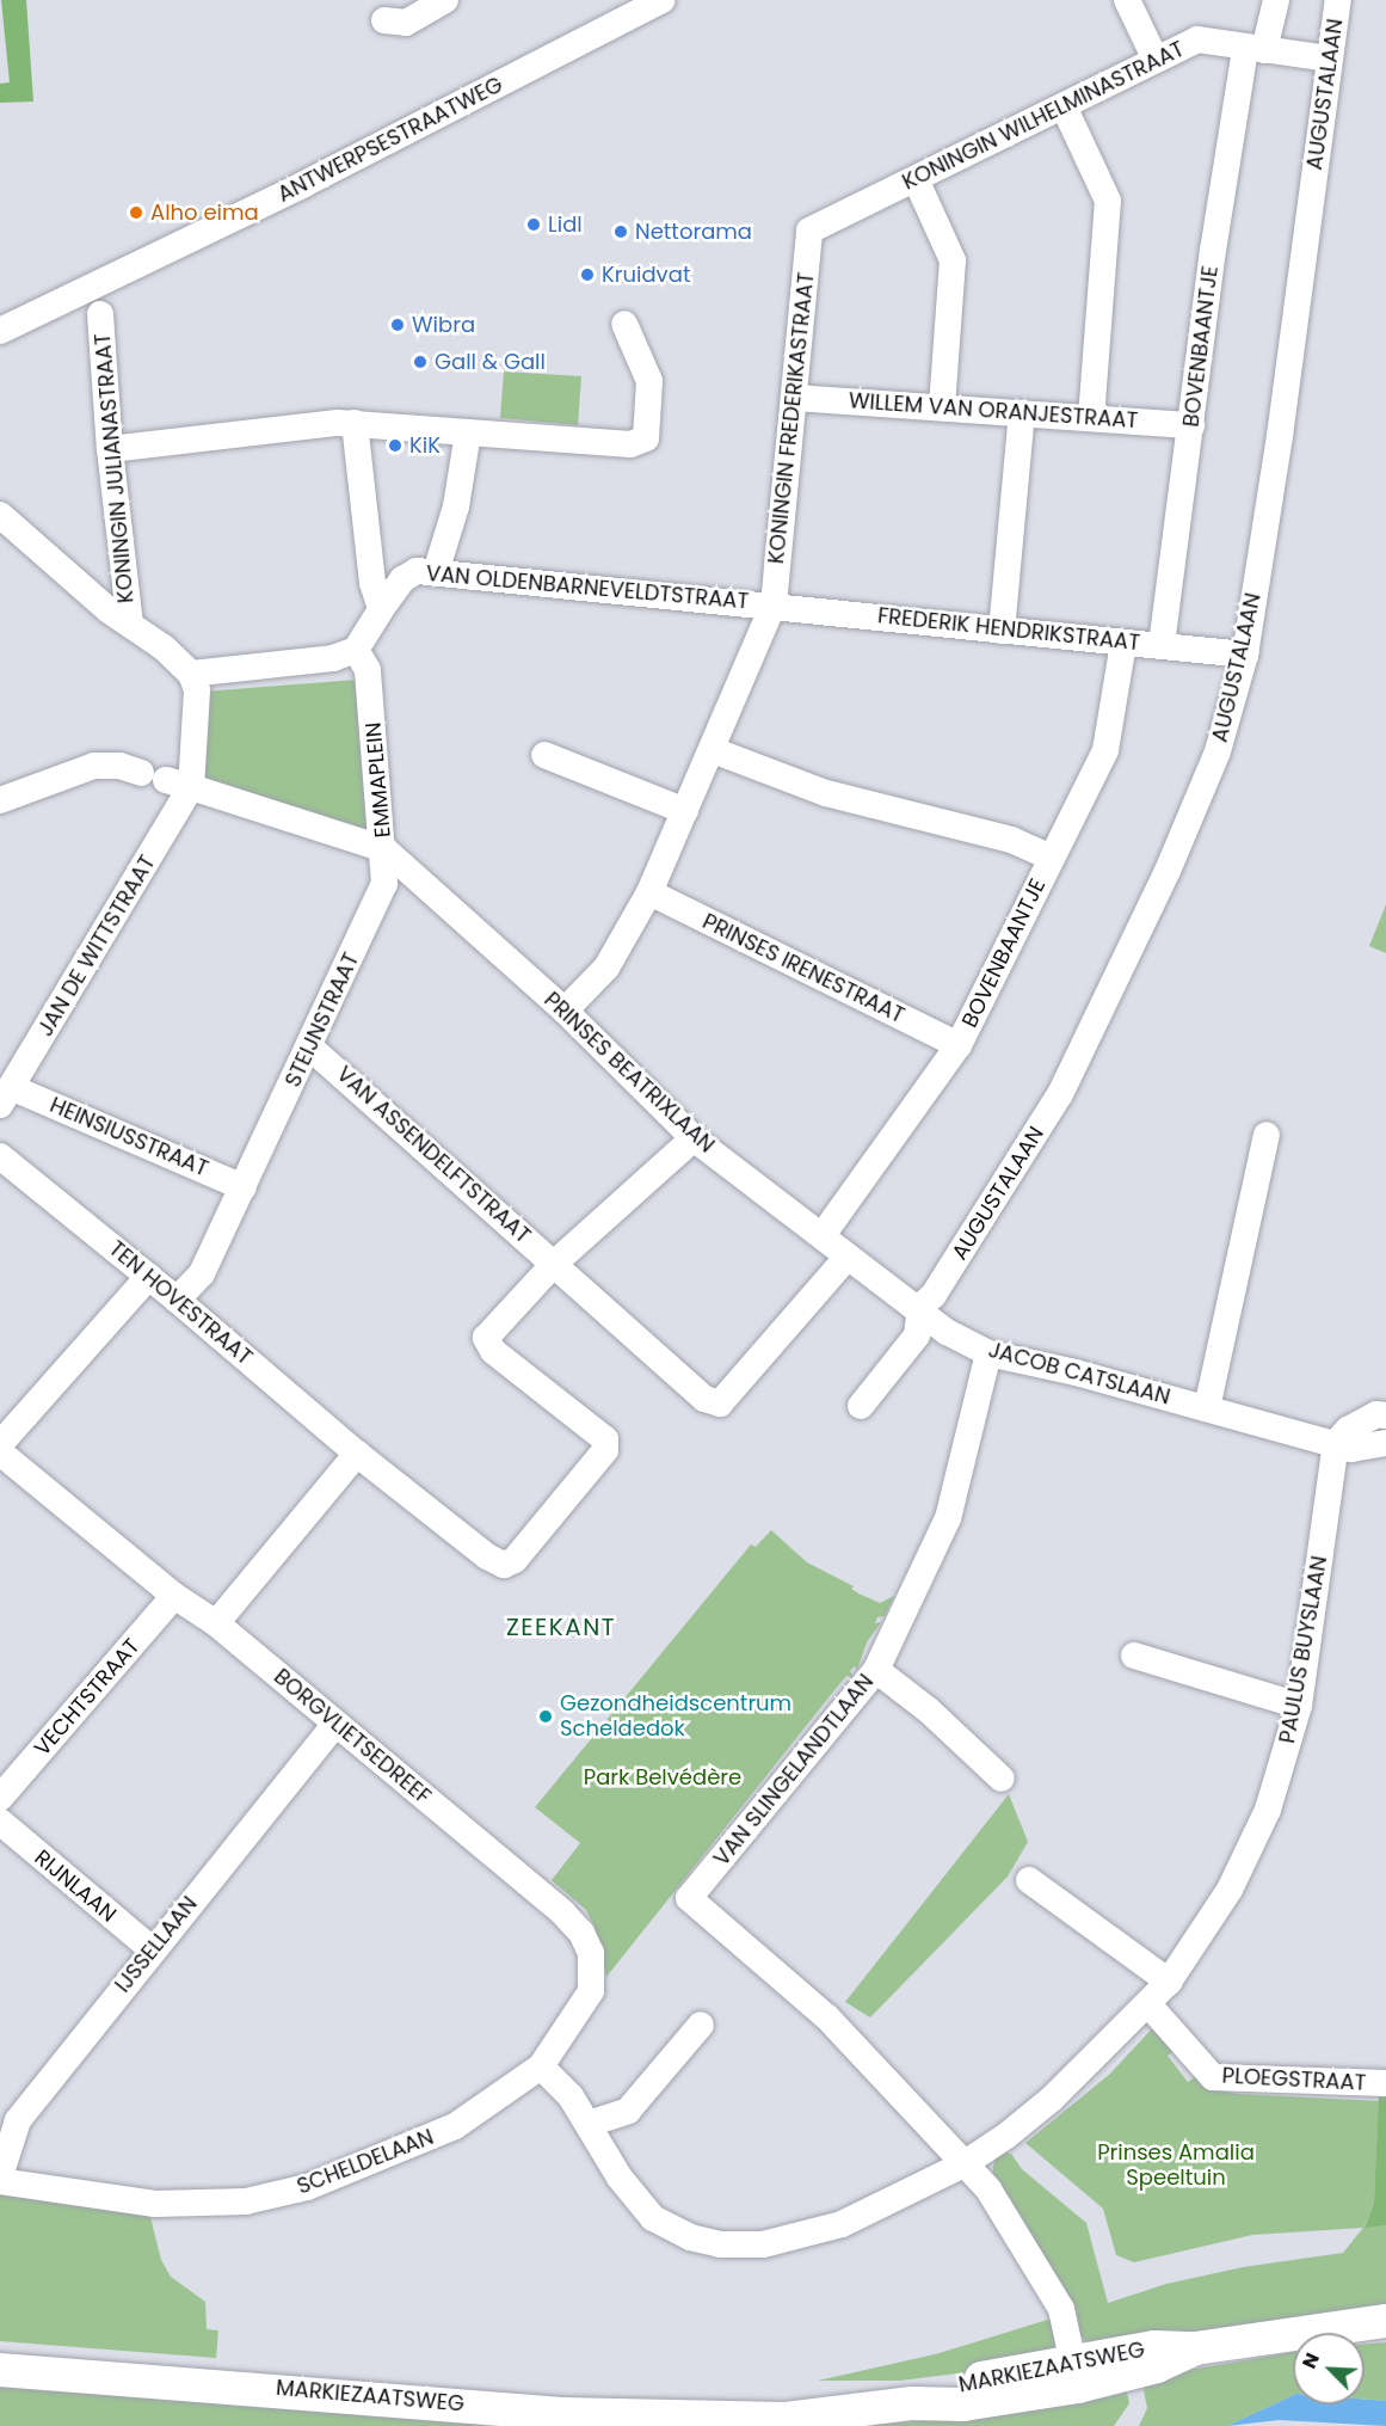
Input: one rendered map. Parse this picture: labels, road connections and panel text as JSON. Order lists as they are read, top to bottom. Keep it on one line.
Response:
{"streets":{"main road":["MARKIEZAATSWEG"],"street":["AUGUSTALAAN","KONINGIN WILHELMINASTRAAT","ANTWERPSESTRAATWEG","BOVENBAANTJE","WILLEM VAN ORANJESTRAAT","KONINGIN FREDERIKASTRAAT","KONINGIN JULIANASTRAAT","VAN OLDENBARNEVELDTSTRAAT","FREDERIK HENDRIKSTRAAT","EMMAPLEIN","JAN DE WITTSTRAAT","PRINSES IRENESTRAAT","STEIJNSTRAAT","PRINSES BEATRIXLAAN","HEINSIUSSTRAAT","VAN ASSENDELFTSTRAAT","TEN HOVESTRAAT","JACOB CATSLAAN","PAULUS BUYSLAAN","VECHTSTRAAT","BORGVLIETSEDREEF","VAN SLINGELANDTLAAN","RIJNLAAN","IJSSELLAAN","PLOEGSTRAAT","SCHELDELAAN"]},"crossings":[["AUGUSTALAAN","KONINGIN WILHELMINASTRAAT"],["AUGUSTALAAN","FREDERIK HENDRIKSTRAAT"],["AUGUSTALAAN","PRINSES BEATRIXLAAN"],["AUGUSTALAAN","JACOB CATSLAAN"],["KONINGIN WILHELMINASTRAAT","BOVENBAANTJE"],["KONINGIN WILHELMINASTRAAT","KONINGIN FREDERIKASTRAAT"],["BOVENBAANTJE","WILLEM VAN ORANJESTRAAT"],["BOVENBAANTJE","FREDERIK HENDRIKSTRAAT"],["BOVENBAANTJE","PRINSES IRENESTRAAT"],["BOVENBAANTJE","PRINSES BEATRIXLAAN"],["WILLEM VAN ORANJESTRAAT","KONINGIN FREDERIKASTRAAT"],["KONINGIN FREDERIKASTRAAT","VAN OLDENBARNEVELDTSTRAAT"],["KONINGIN FREDERIKASTRAAT","FREDERIK HENDRIKSTRAAT"],["KONINGIN FREDERIKASTRAAT","PRINSES IRENESTRAAT"],["KONINGIN FREDERIKASTRAAT","PRINSES BEATRIXLAAN"],["VAN OLDENBARNEVELDTSTRAAT","FREDERIK HENDRIKSTRAAT"],["VAN OLDENBARNEVELDTSTRAAT","EMMAPLEIN"],["EMMAPLEIN","JAN DE WITTSTRAAT"],["EMMAPLEIN","STEIJNSTRAAT"],["EMMAPLEIN","PRINSES BEATRIXLAAN"],["JAN DE WITTSTRAAT","HEINSIUSSTRAAT"],["STEIJNSTRAAT","PRINSES BEATRIXLAAN"],["STEIJNSTRAAT","HEINSIUSSTRAAT"],["STEIJNSTRAAT","VAN ASSENDELFTSTRAAT"],["STEIJNSTRAAT","TEN HOVESTRAAT"],["PRINSES BEATRIXLAAN","VAN ASSENDELFTSTRAAT"],["PRINSES BEATRIXLAAN","JACOB CATSLAAN"],["VAN ASSENDELFTSTRAAT","TEN HOVESTRAAT"],["JACOB CATSLAAN","PAULUS BUYSLAAN"],["JACOB CATSLAAN","VAN SLINGELANDTLAAN"],["PAULUS BUYSLAAN","BORGVLIETSEDREEF"],["PAULUS BUYSLAAN","VAN SLINGELANDTLAAN"],["PAULUS BUYSLAAN","PLOEGSTRAAT"],["PAULUS BUYSLAAN","SCHELDELAAN"],["VECHTSTRAAT","BORGVLIETSEDREEF"],["BORGVLIETSEDREEF","IJSSELLAAN"],["BORGVLIETSEDREEF","SCHELDELAAN"],["RIJNLAAN","IJSSELLAAN"],["IJSSELLAAN","SCHELDELAAN"]],"districts":["ZEEKANT"],"parks":["Park Belvédère","Prinses Amalia Speeltuin"],"places":["Alho eima","Lidl","Nettorama","Kruidvat","Wibra","Gall & Gall","KiK","Gezondheidscentrum Scheldedok"],"north":"top left"}
